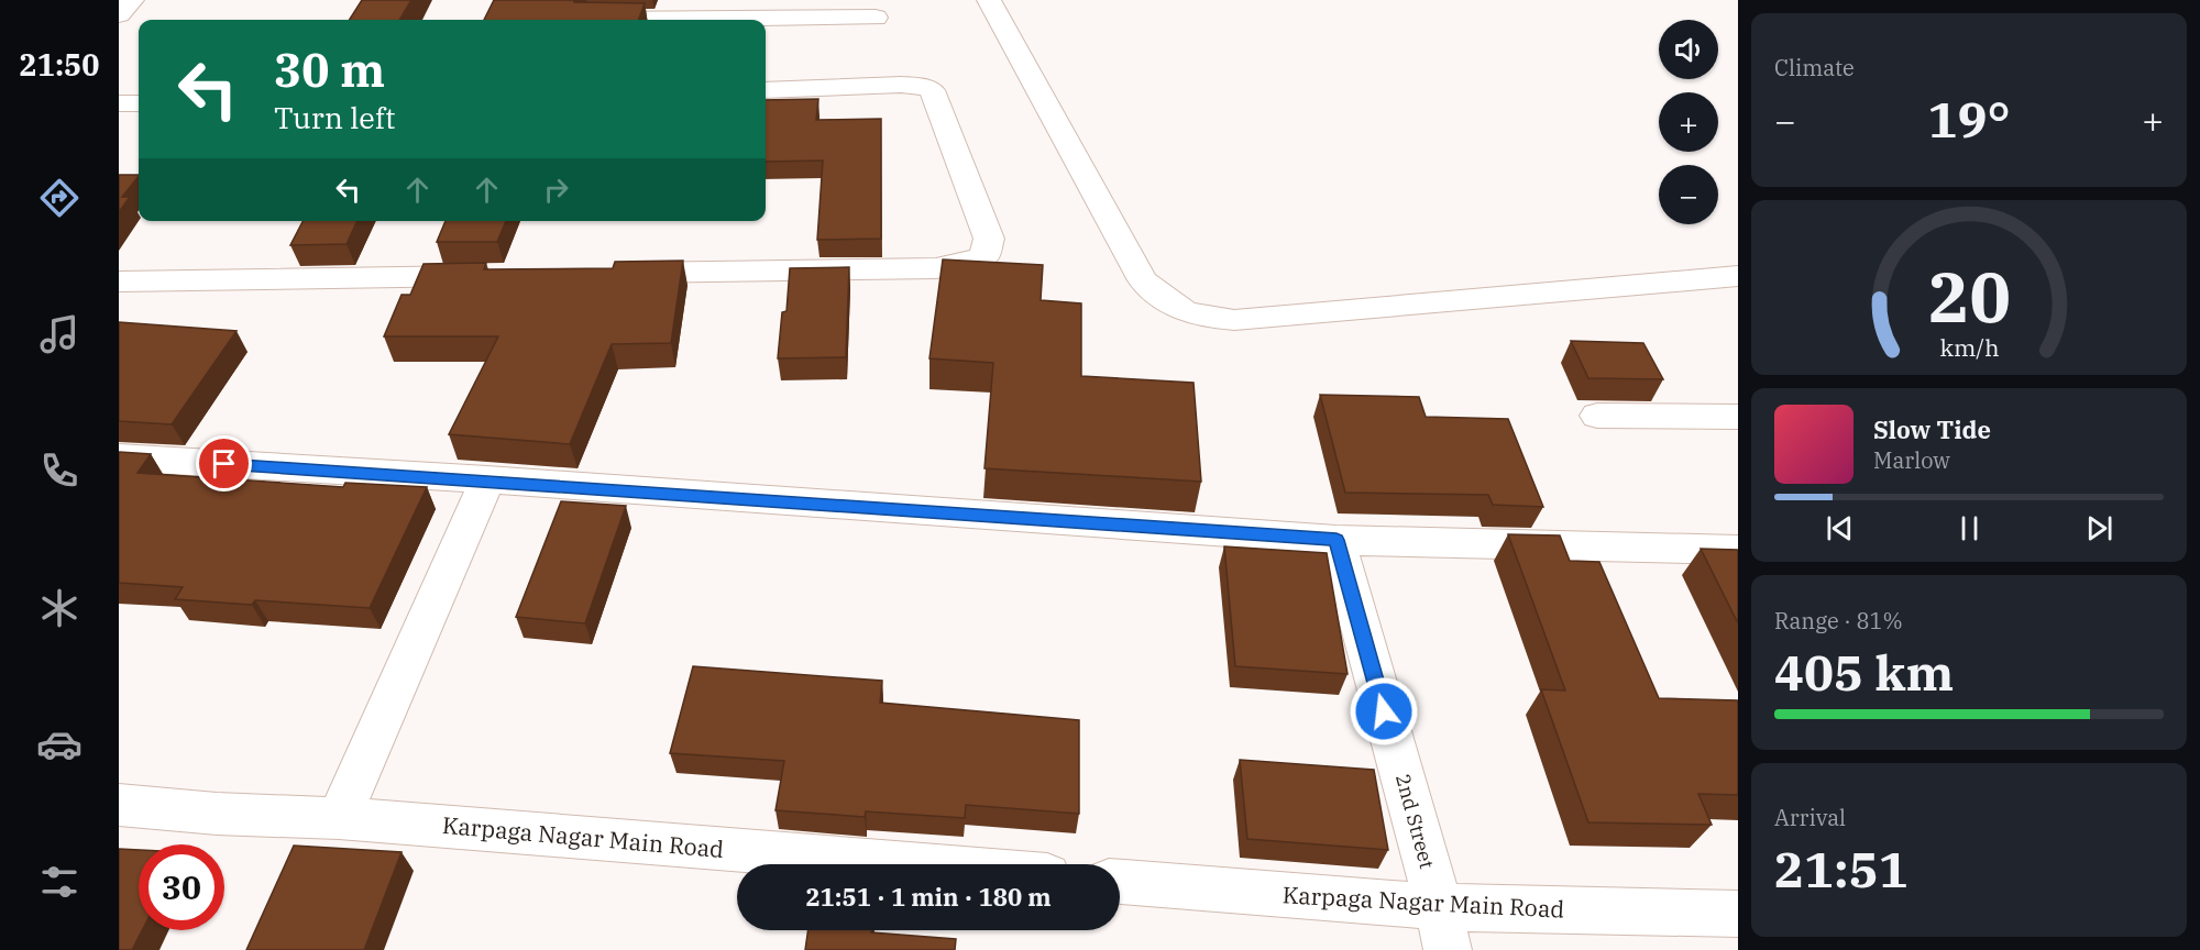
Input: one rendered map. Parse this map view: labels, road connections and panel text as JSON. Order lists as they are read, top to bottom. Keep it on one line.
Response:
{"streets":{"street":["2nd Street","Karpaga Nagar Main Road"]},"crossings":[["2nd Street","Karpaga Nagar Main Road"]],"page":{"tabs":"21:50","tile":["Climate",["Range · 81%","405 km"],["Arrival","21:51"]],"map_buttons":["+","−"],"turn":["30 m","Turn left"],"heat":["−","19°","+"],"song":["Slow Tide","Marlow"],"limit":"30","trip":"21:51 · 1 min · 180 m","gauge":["20","km/h"]}}
